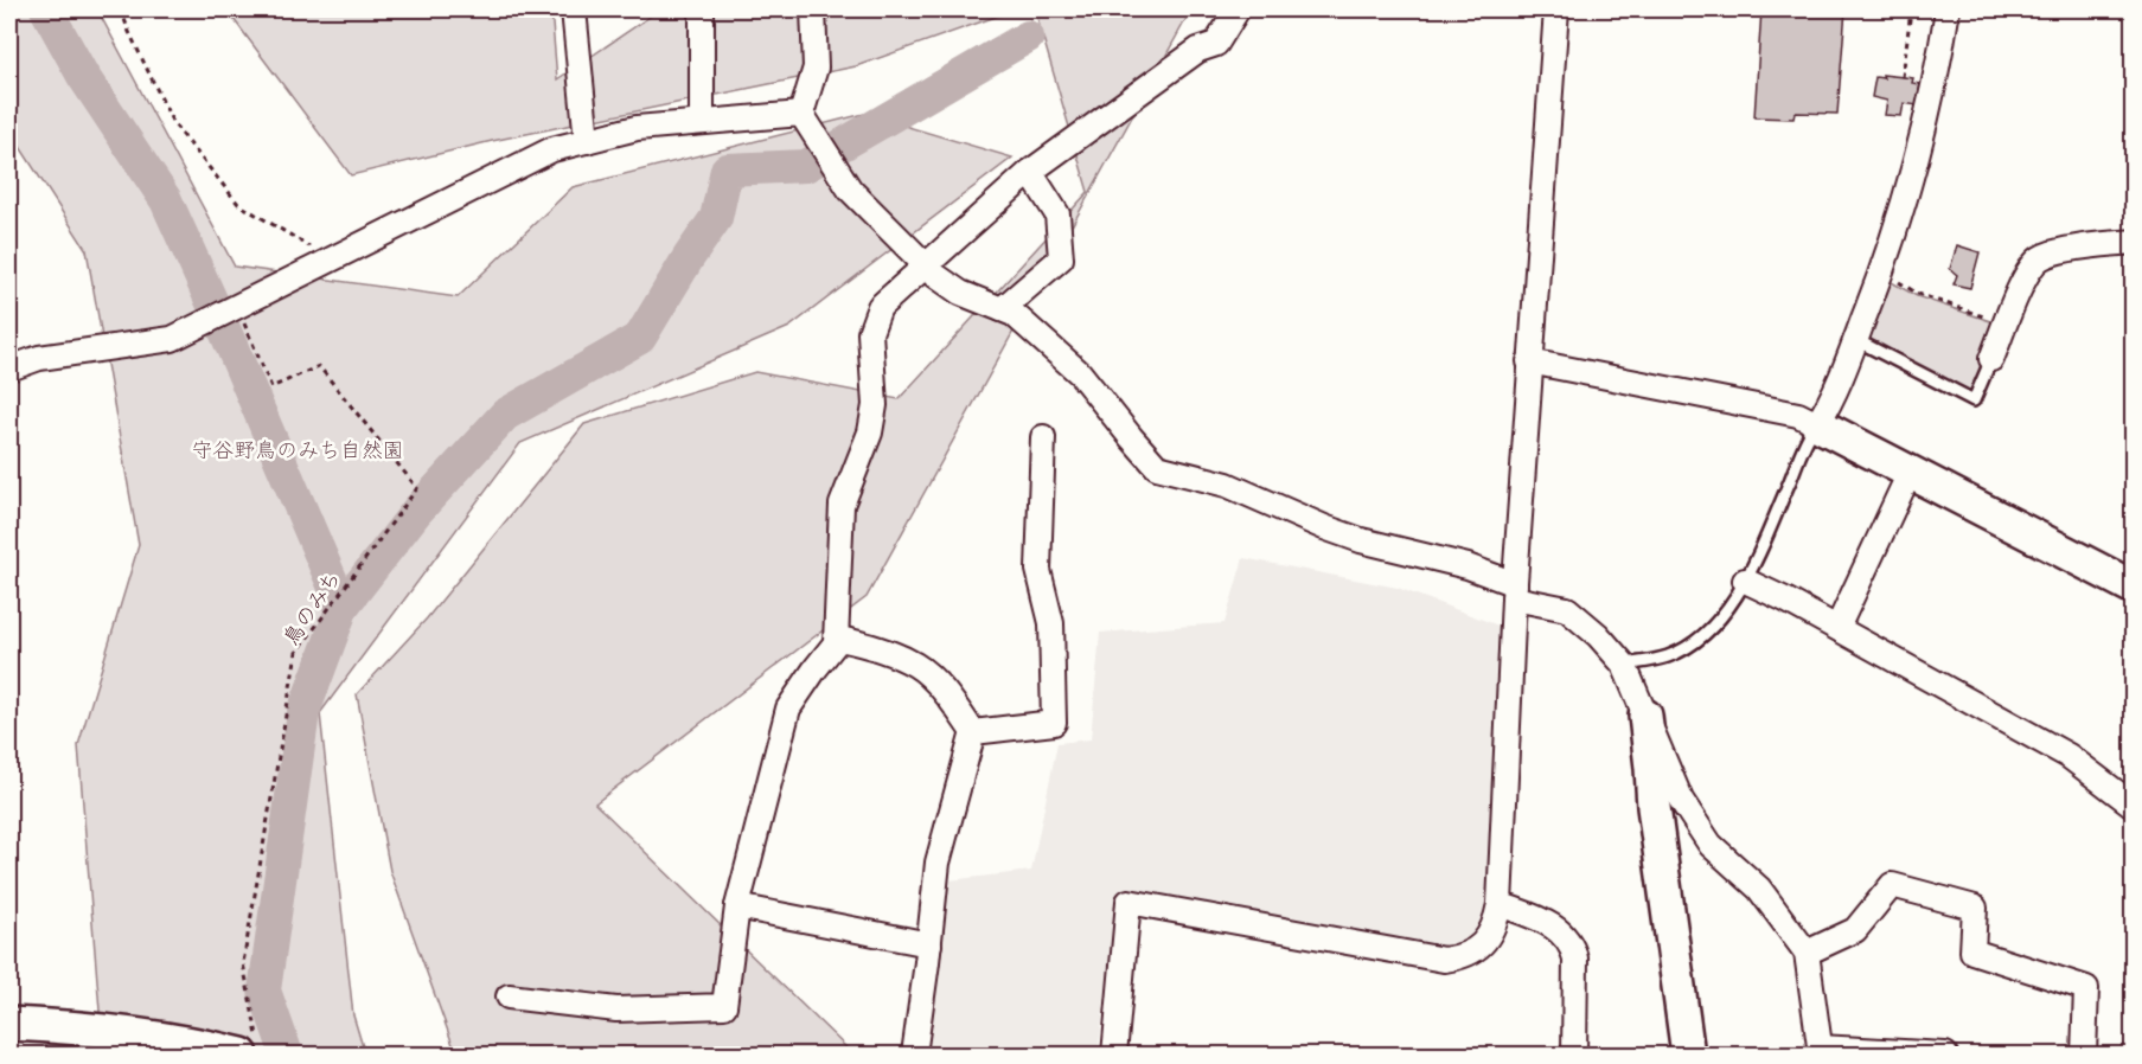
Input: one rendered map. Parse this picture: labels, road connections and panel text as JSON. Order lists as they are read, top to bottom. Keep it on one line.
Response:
{"streets":{"path":["鳥のみち"]},"parks":["守谷野鳥のみち自然園"]}
